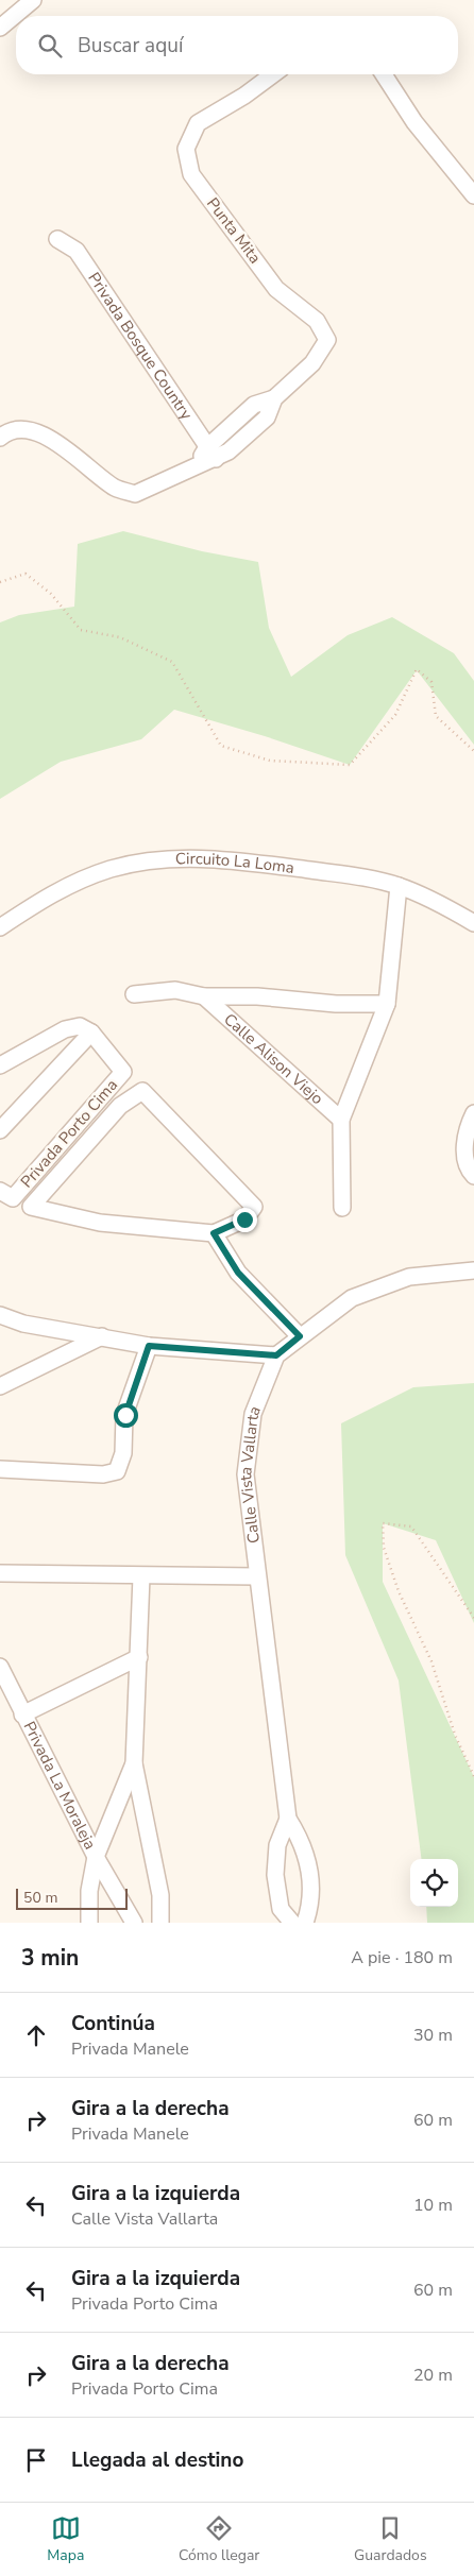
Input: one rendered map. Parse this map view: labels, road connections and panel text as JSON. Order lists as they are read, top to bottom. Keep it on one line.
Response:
{"streets":{"street":["Punta Mita","Privada Bosque Country","Circuito La Loma","Calle Alison Viejo","Privada Porto Cima","Calle Vista Vallarta","Privada La Moraleja"]},"crossings":[["Punta Mita","Privada Bosque Country"],["Circuito La Loma","Calle Alison Viejo"]],"scale_bar":"50 m","page":{"search":"Buscar aquí","scale":"50 m","heading":["3 min","A pie · 180 m"],"list":[["Continúa","Privada Manele","30 m"],["Gira a la derecha","Privada Manele","60 m"],["Gira a la izquierda","Calle Vista Vallarta","10 m"],["Gira a la izquierda","Privada Porto Cima","60 m"],["Gira a la derecha","Privada Porto Cima","20 m"],"Llegada al destino"],"nav":["Mapa","Cómo llegar","Guardados"]}}
